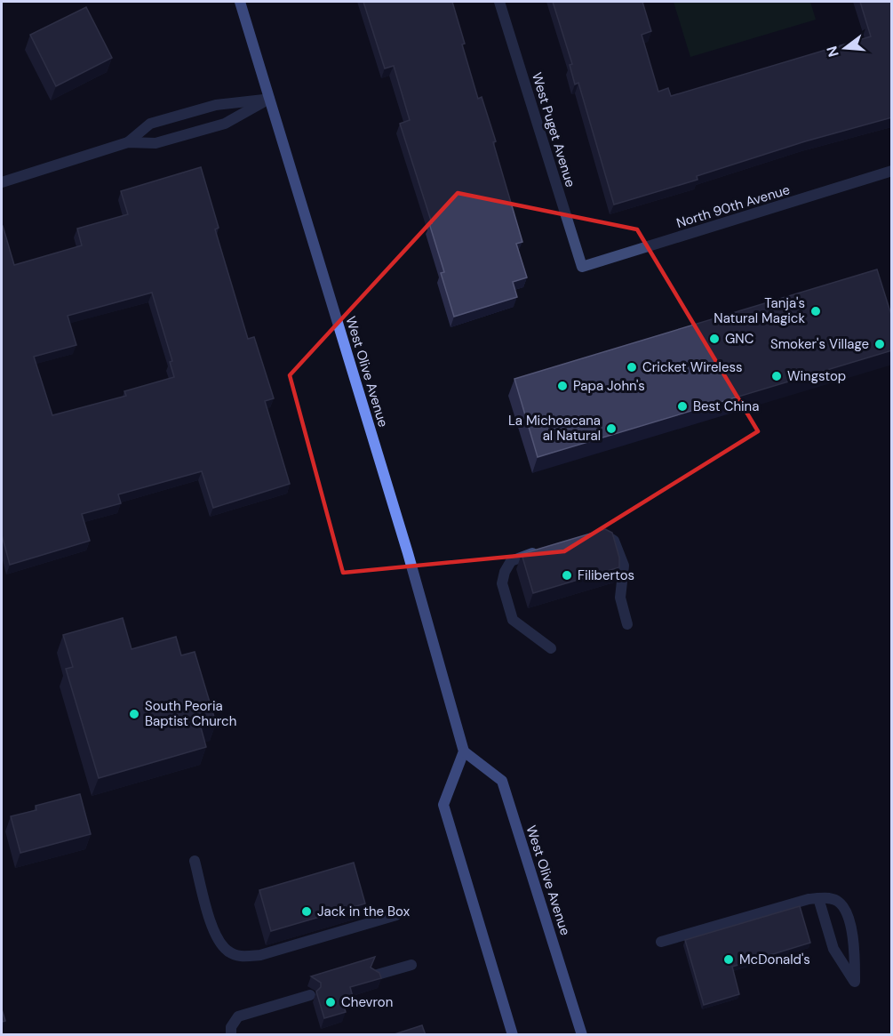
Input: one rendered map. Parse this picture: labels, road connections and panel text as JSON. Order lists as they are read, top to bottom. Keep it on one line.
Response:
{"streets":{"main road":["West Olive Avenue"],"street":["West Puget Avenue","North 90th Avenue"]},"crossings":[["West Puget Avenue","North 90th Avenue"]],"places":["Tanja's Natural Magick","GNC","Smoker's Village","Cricket Wireless","Wingstop","Papa John's","Best China","La Michoacana al Natural","Filibertos","South Peoria Baptist Church","Jack in the Box","McDonald's","Chevron"],"north":"left"}
